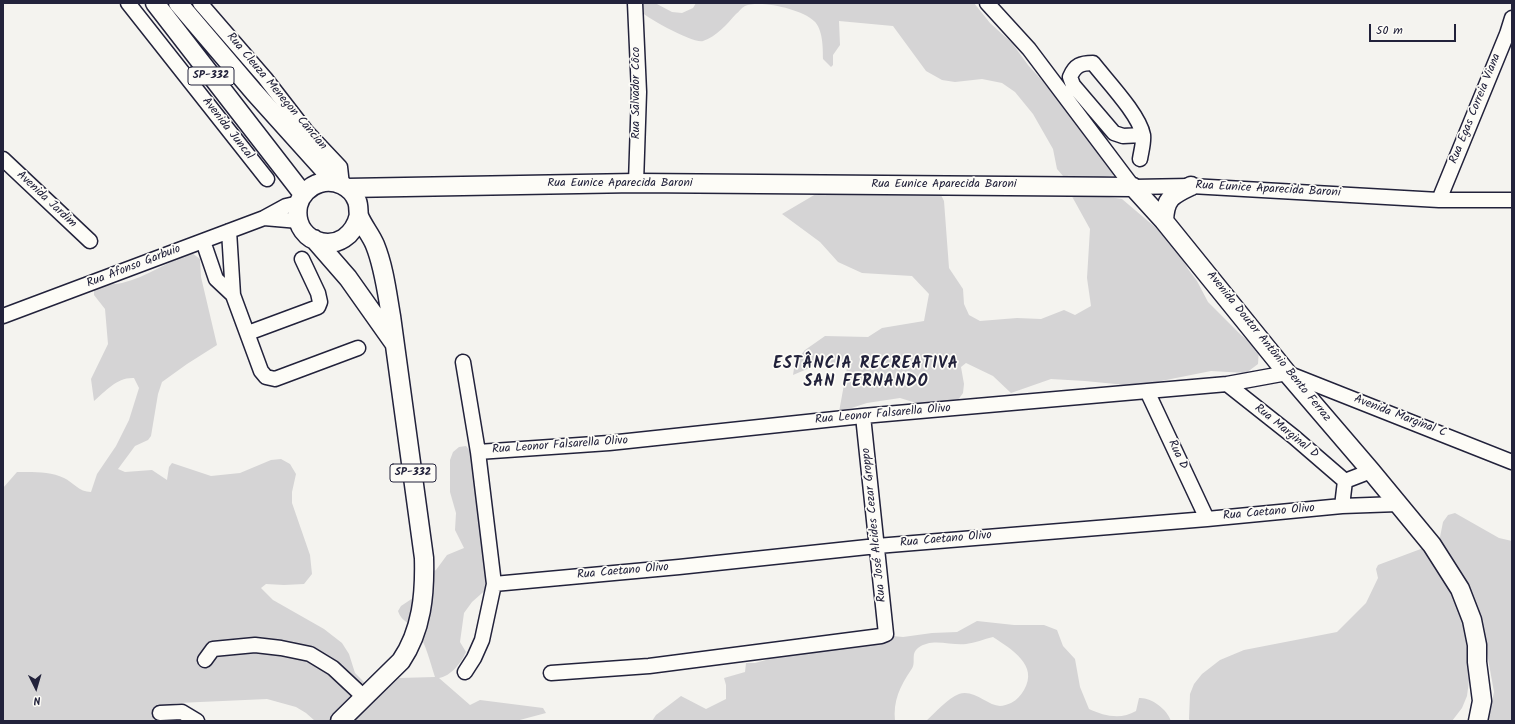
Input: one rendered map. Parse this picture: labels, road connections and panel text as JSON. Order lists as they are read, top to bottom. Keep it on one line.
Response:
{"streets":{"main road":["SP-332","Rua Eunice Aparecida Baroni","Avenida Doutor Antônio Bento Ferraz"],"street":["Rua Cleuza Menegon Cancian","Rua Salvador Côco","Rua Egas Correia Viana","Avenida Juncal","Avenida Jardim","Rua Afonso Garbuio","Rua Leonor Falsarella Olivo","Avenida Marginal C","Rua Marginal D","Rua D","Rua Caetano Olivo","Rua José Alcides Cezar Groppo"]},"crossings":[["SP-332","Rua Cleuza Menegon Cancian"],["SP-332","Rua Eunice Aparecida Baroni"],["SP-332","Rua Afonso Garbuio"],["Rua Cleuza Menegon Cancian","Rua Eunice Aparecida Baroni"],["Rua Cleuza Menegon Cancian","Rua Afonso Garbuio"],["Rua Salvador Côco","Rua Eunice Aparecida Baroni"],["Rua Egas Correia Viana","Rua Eunice Aparecida Baroni"],["Rua Eunice Aparecida Baroni","Rua Afonso Garbuio"],["Rua Eunice Aparecida Baroni","Avenida Doutor Antônio Bento Ferraz"],["Avenida Doutor Antônio Bento Ferraz","Rua Leonor Falsarella Olivo"],["Avenida Doutor Antônio Bento Ferraz","Avenida Marginal C"],["Avenida Doutor Antônio Bento Ferraz","Rua Caetano Olivo"],["Rua Leonor Falsarella Olivo","Avenida Marginal C"],["Rua Leonor Falsarella Olivo","Rua Marginal D"],["Rua Leonor Falsarella Olivo","Rua D"],["Rua Leonor Falsarella Olivo","Rua José Alcides Cezar Groppo"],["Rua D","Rua Caetano Olivo"],["Rua Caetano Olivo","Rua José Alcides Cezar Groppo"]],"districts":["ESTÂNCIA RECREATIVA SAN FERNANDO"],"scale_bar":"50 m","north":"bottom"}
